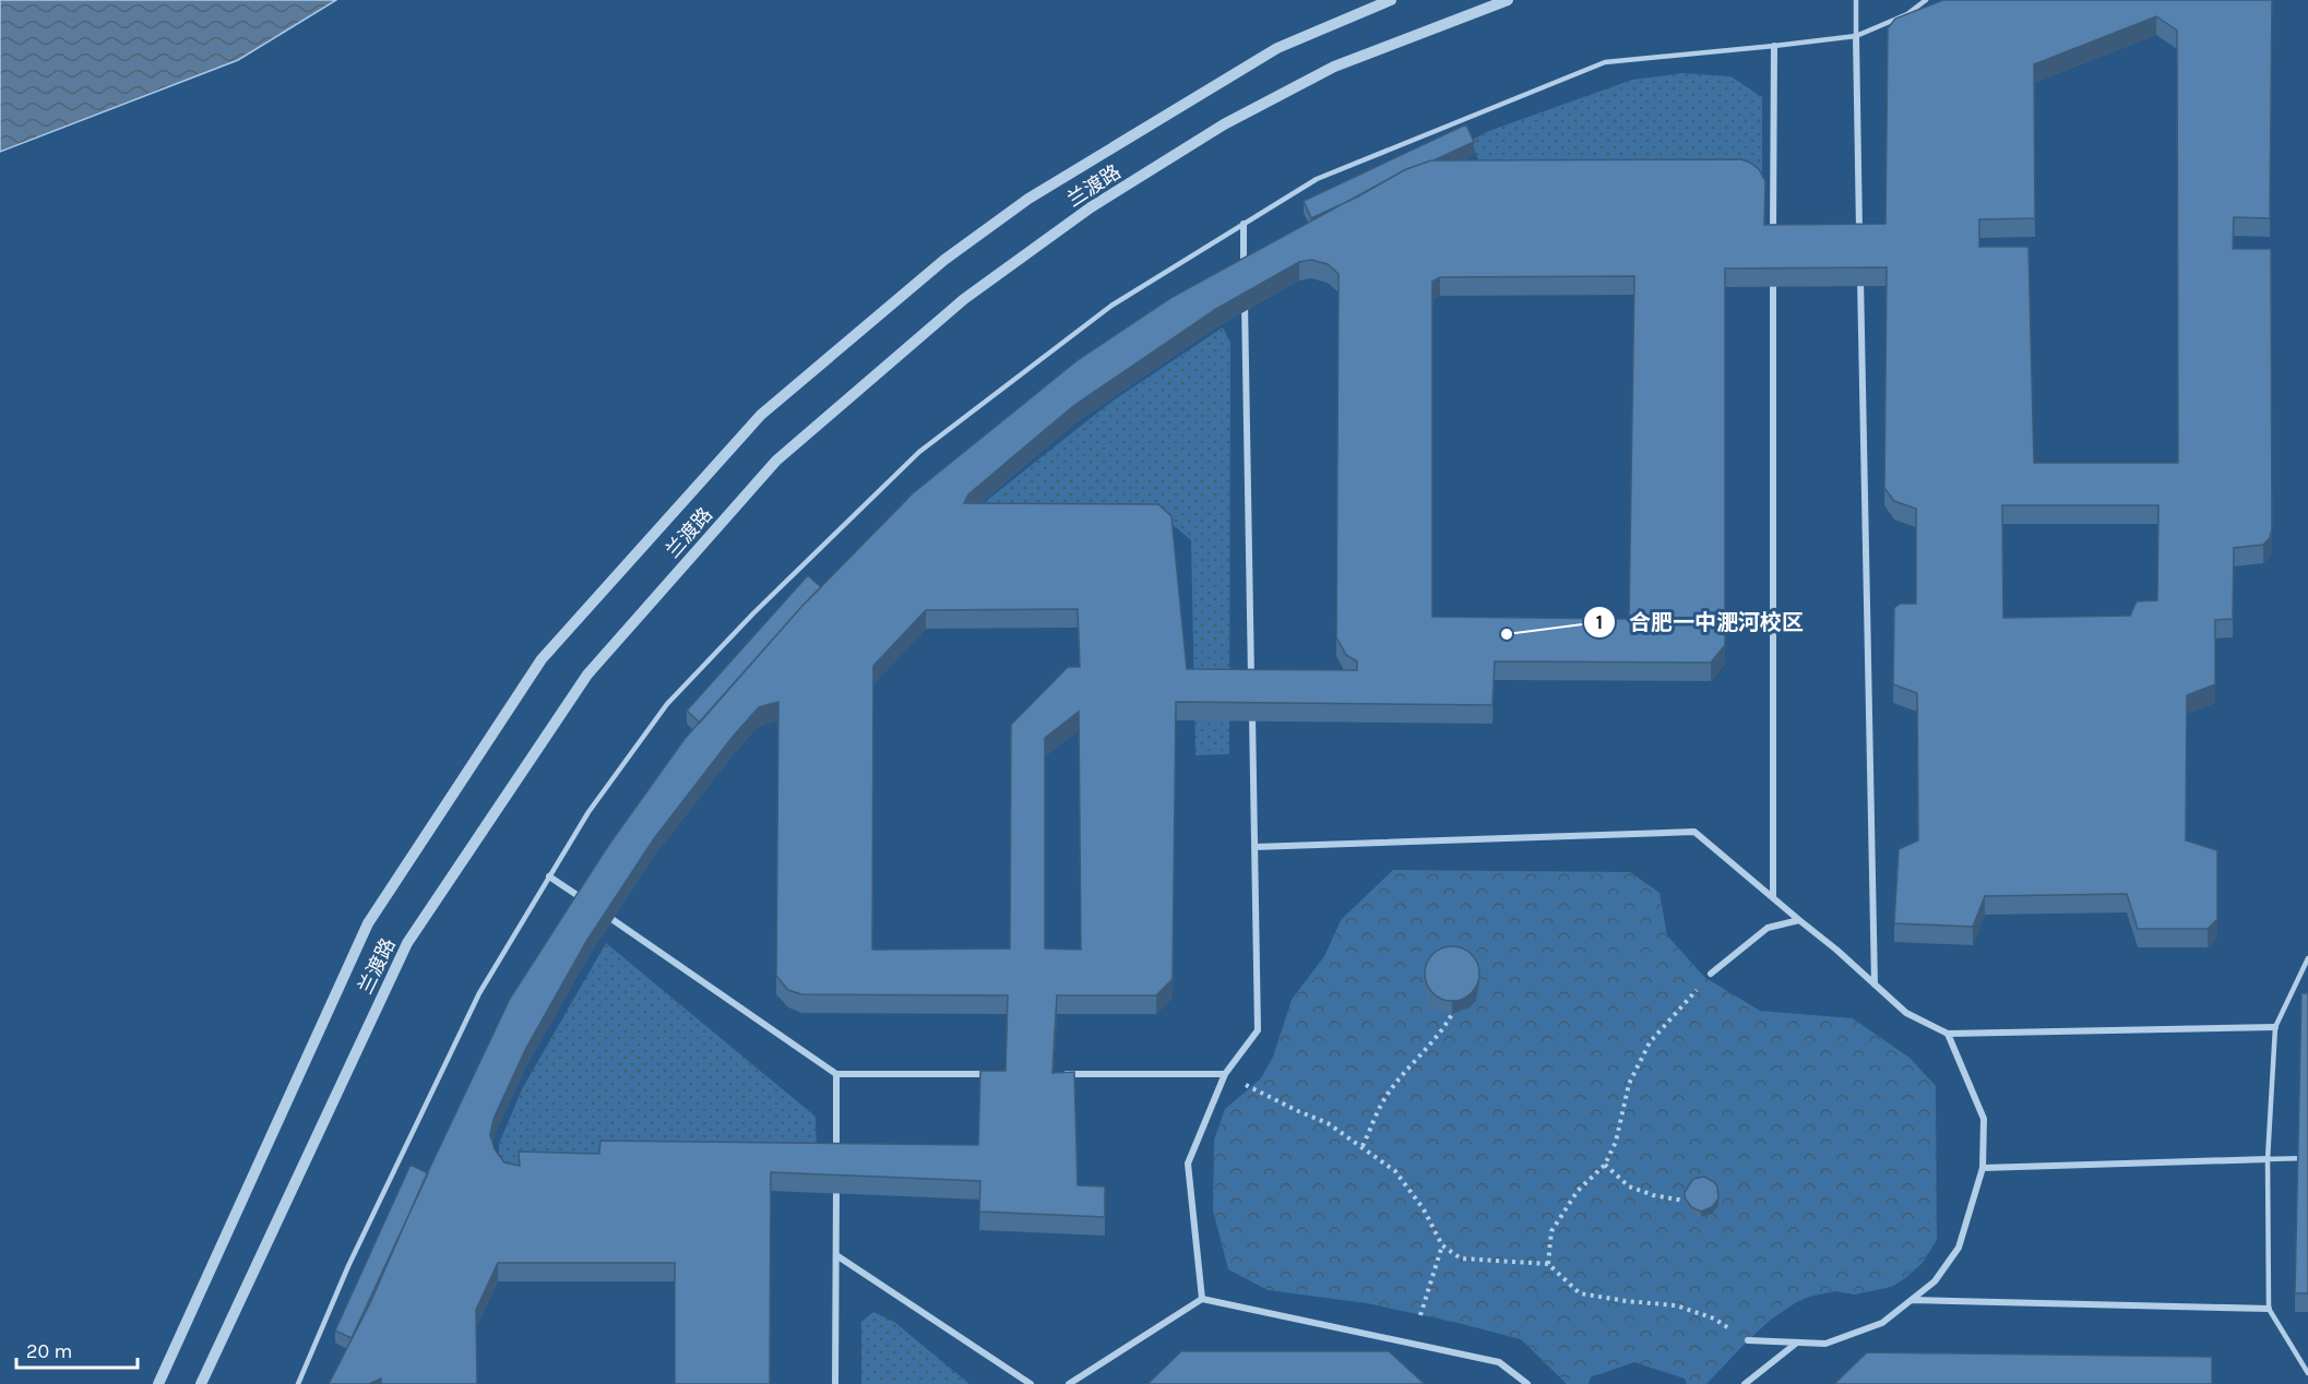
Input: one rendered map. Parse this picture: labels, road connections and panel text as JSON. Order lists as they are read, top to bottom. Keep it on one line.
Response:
{"streets":{"street":["兰渡路"]},"places":["合肥一中淝河校区"],"scale_bar":"20 m"}
